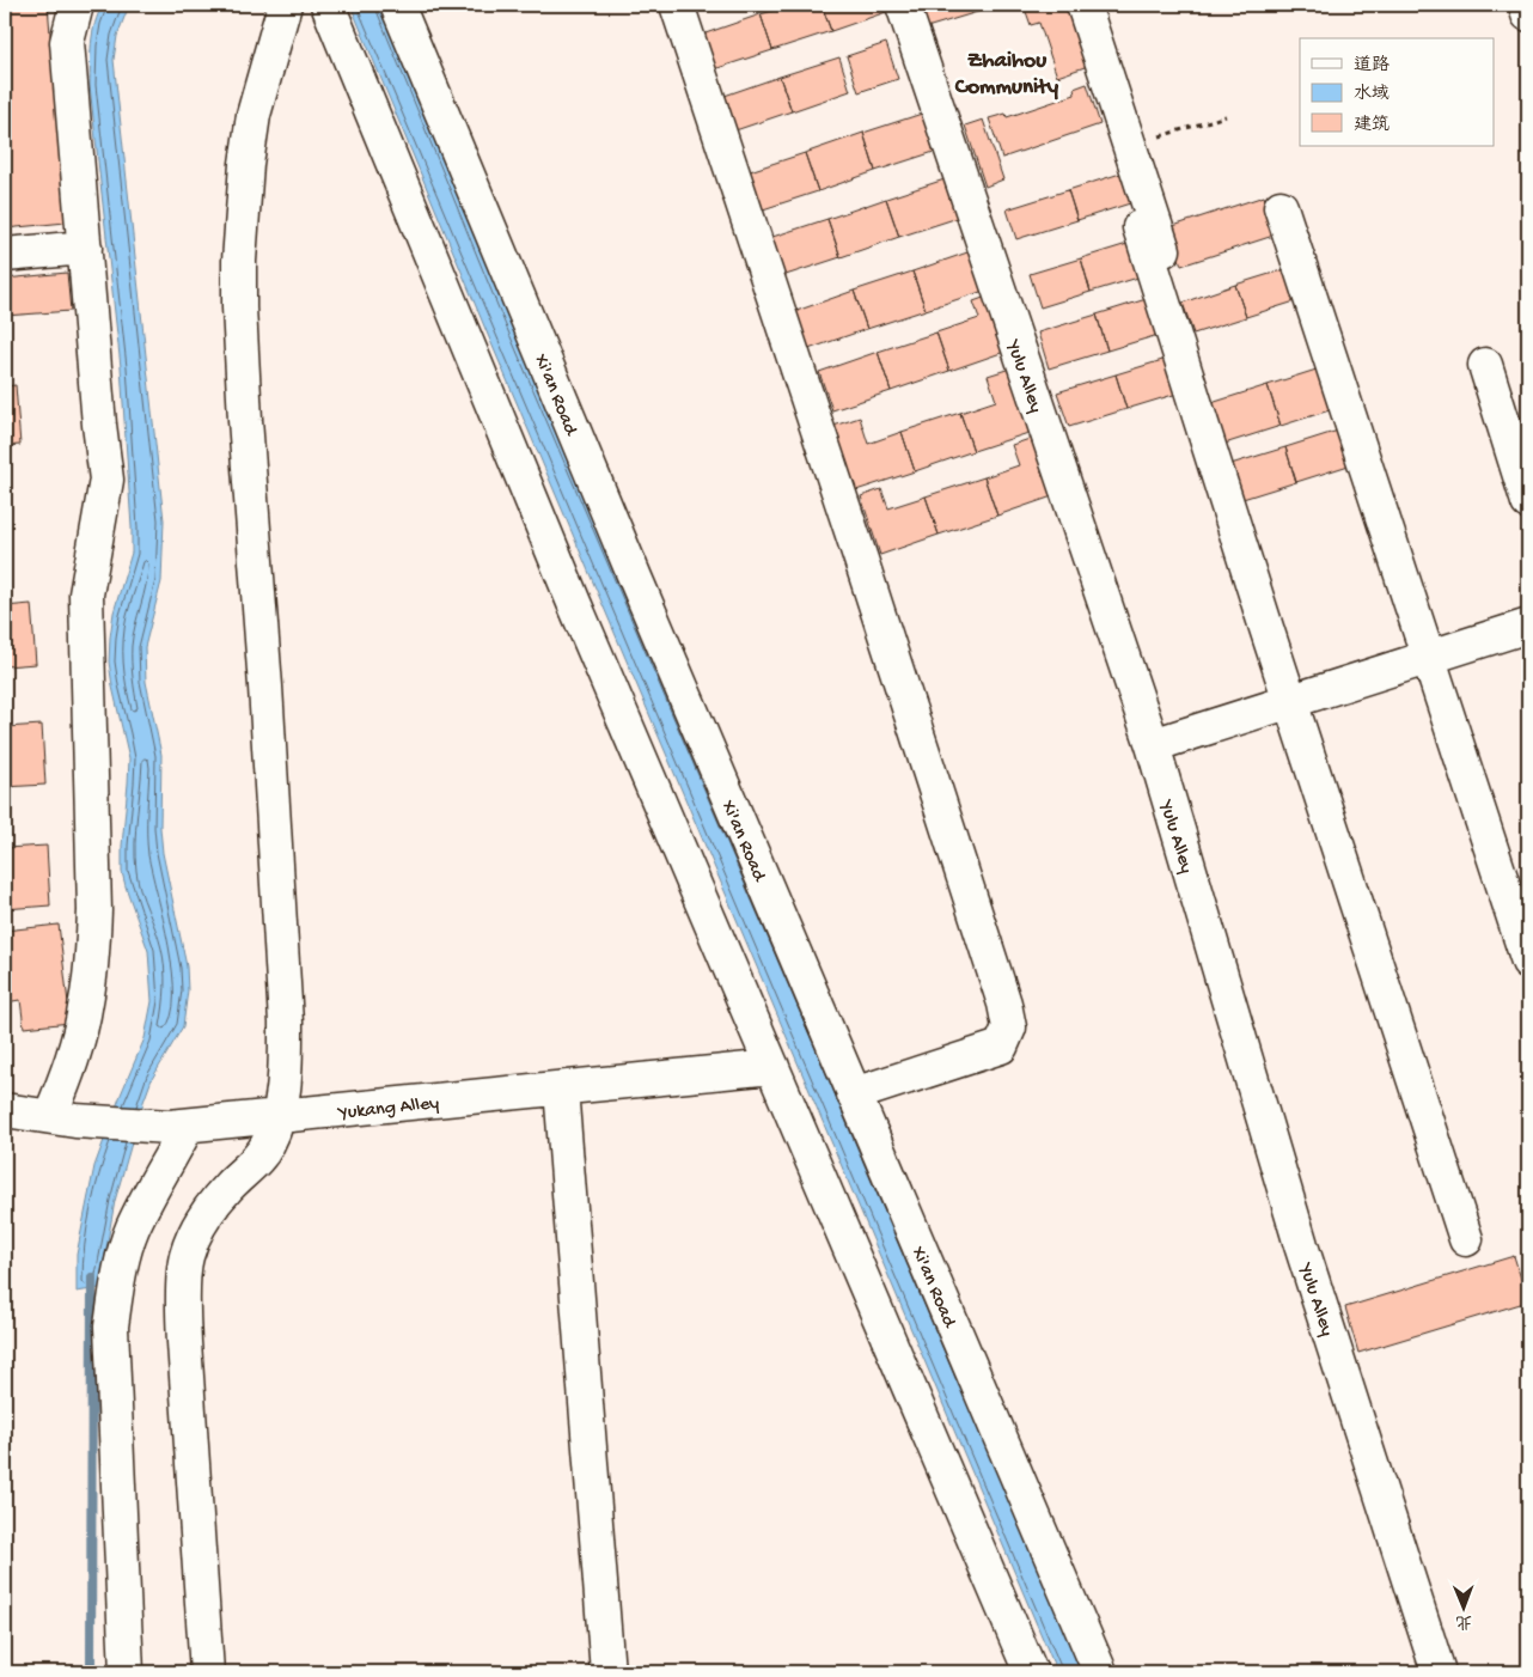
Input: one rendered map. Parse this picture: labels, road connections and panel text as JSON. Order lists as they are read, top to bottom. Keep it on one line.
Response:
{"streets":{"street":["Yulu Alley","Xi'an Road","Yukang Alley"]},"districts":["Zhaihou Community"],"legend":["道路","水域","建筑"],"north":"bottom"}
